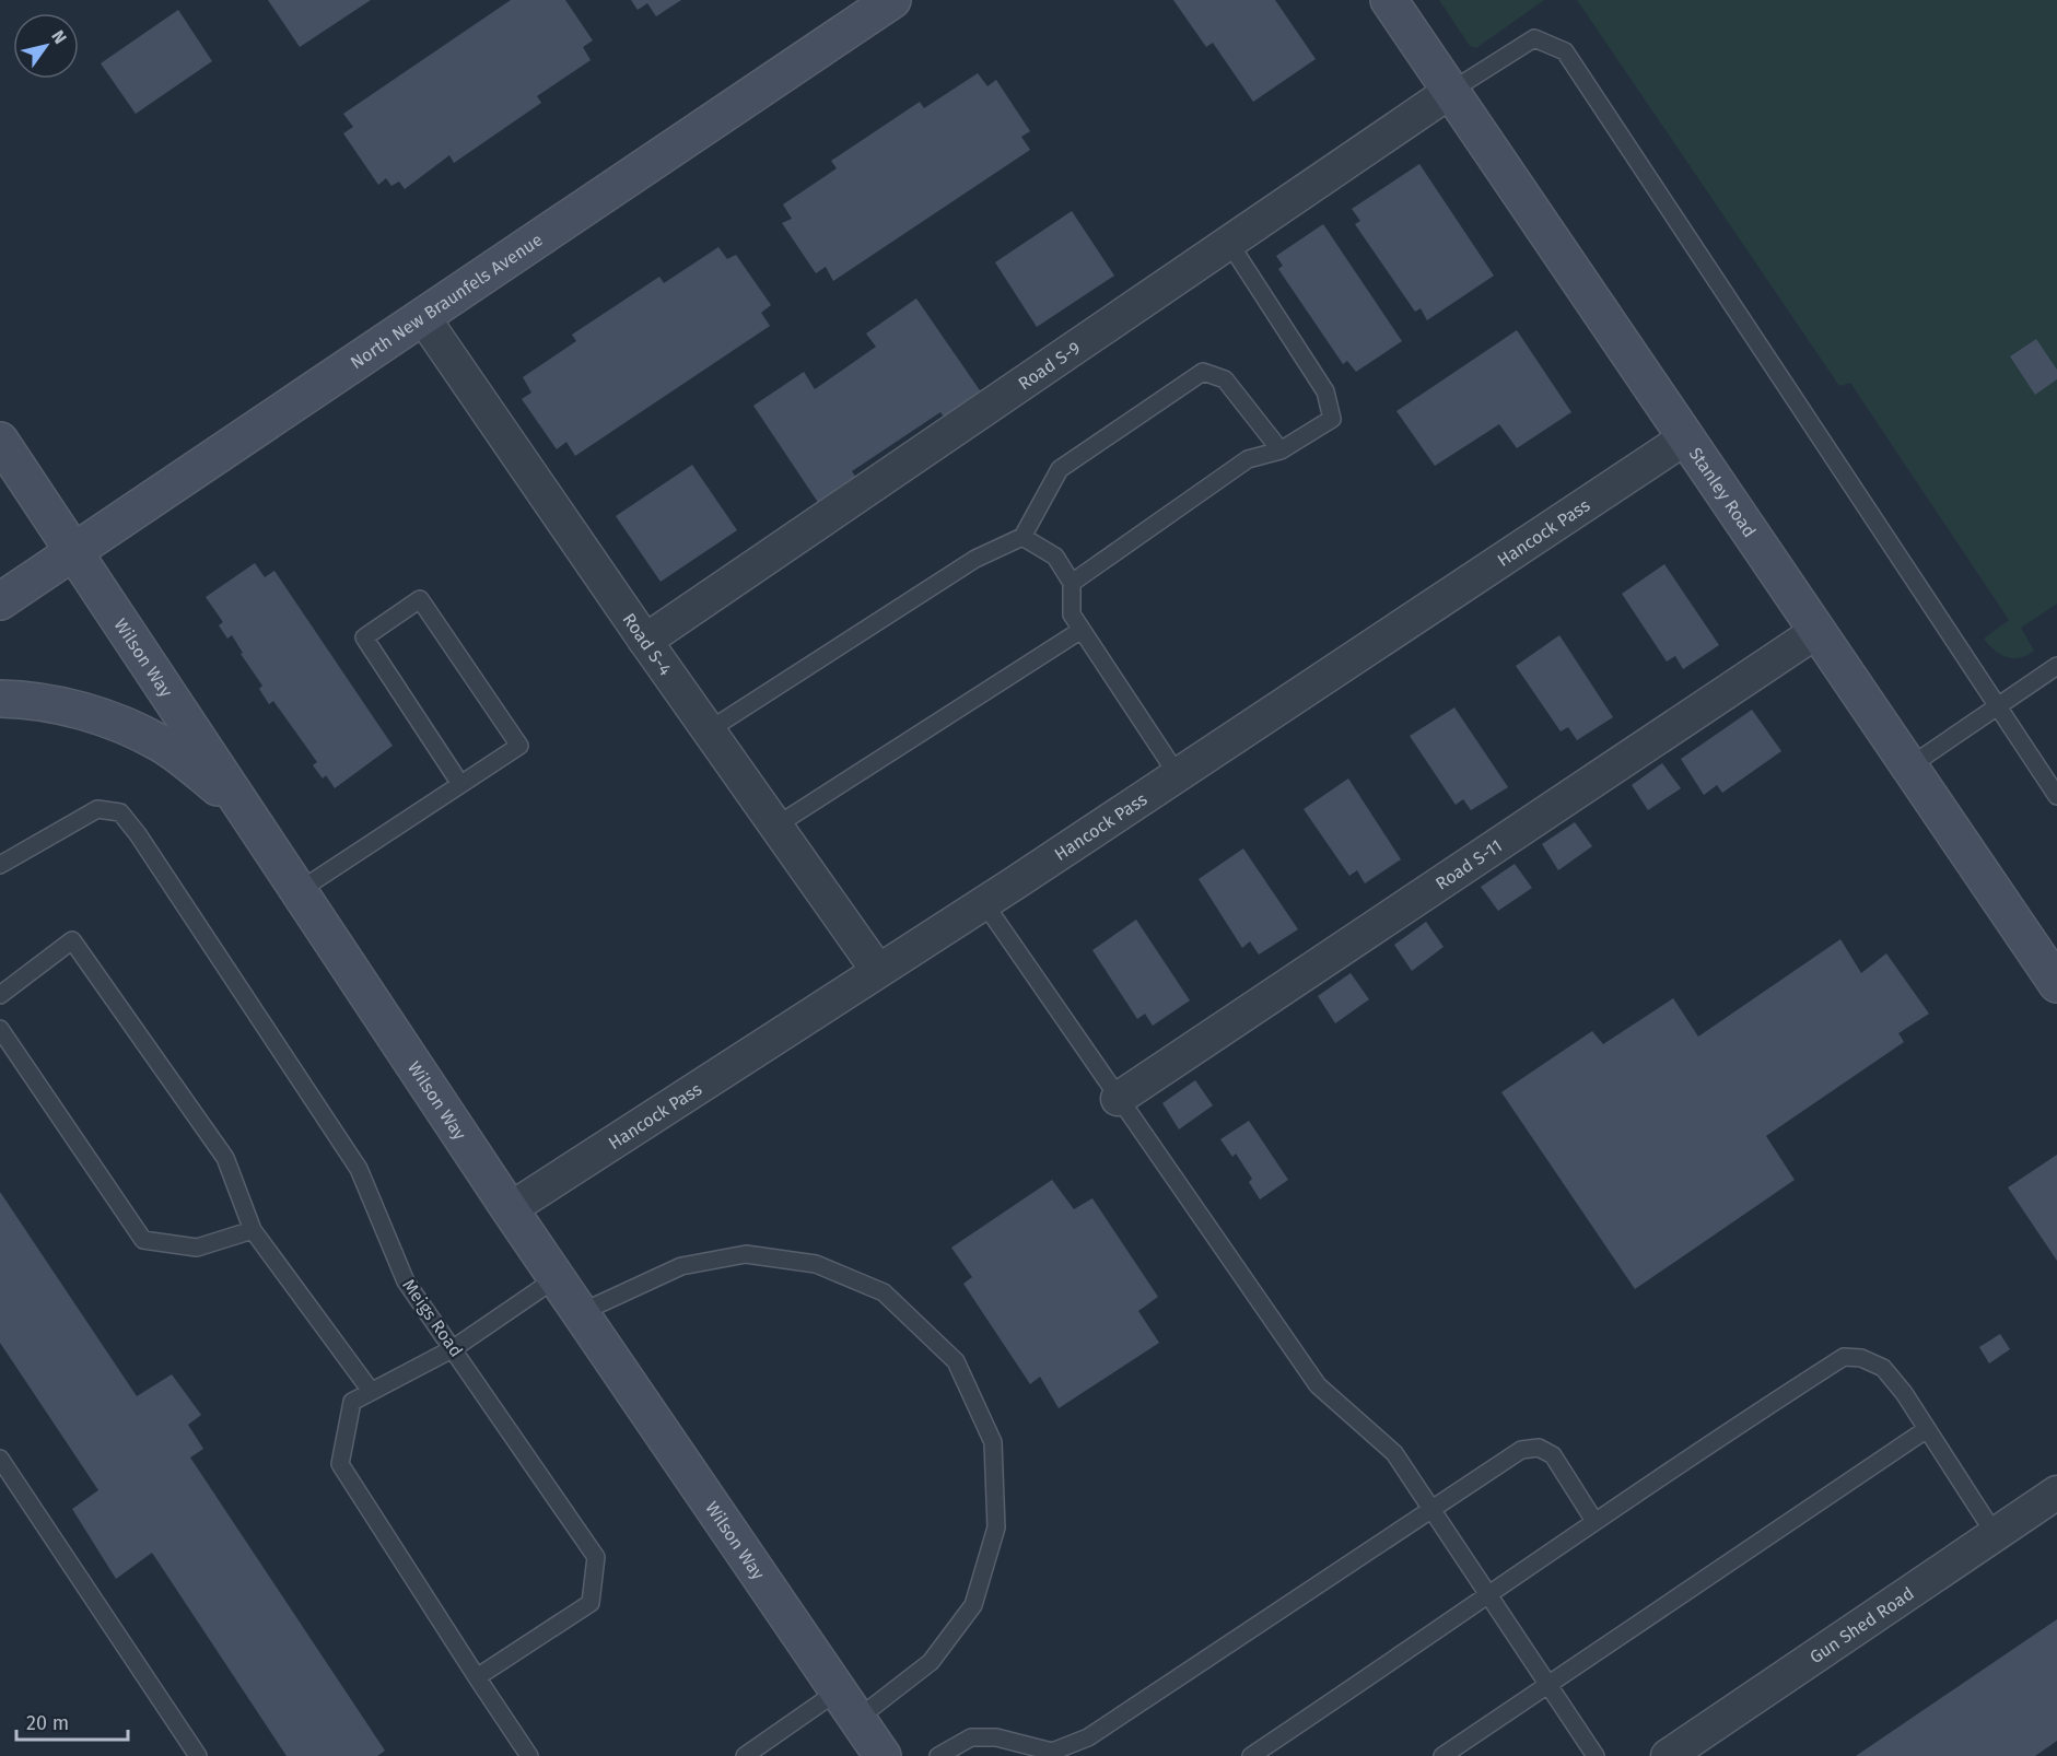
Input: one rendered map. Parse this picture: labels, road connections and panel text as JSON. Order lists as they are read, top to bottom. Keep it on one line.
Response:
{"streets":{"street":["North New Braunfels Avenue","Road S-9","Stanley Road","Hancock Pass","Road S-4","Wilson Way","Road S-11","Gun Shed Road"],"lane":["Meigs Road"]},"crossings":[["North New Braunfels Avenue","Road S-4"],["North New Braunfels Avenue","Wilson Way"],["Road S-9","Stanley Road"],["Road S-9","Road S-4"],["Stanley Road","Hancock Pass"],["Stanley Road","Road S-11"],["Hancock Pass","Road S-4"],["Hancock Pass","Wilson Way"]],"scale_bar":"20 m","north":"top right"}
